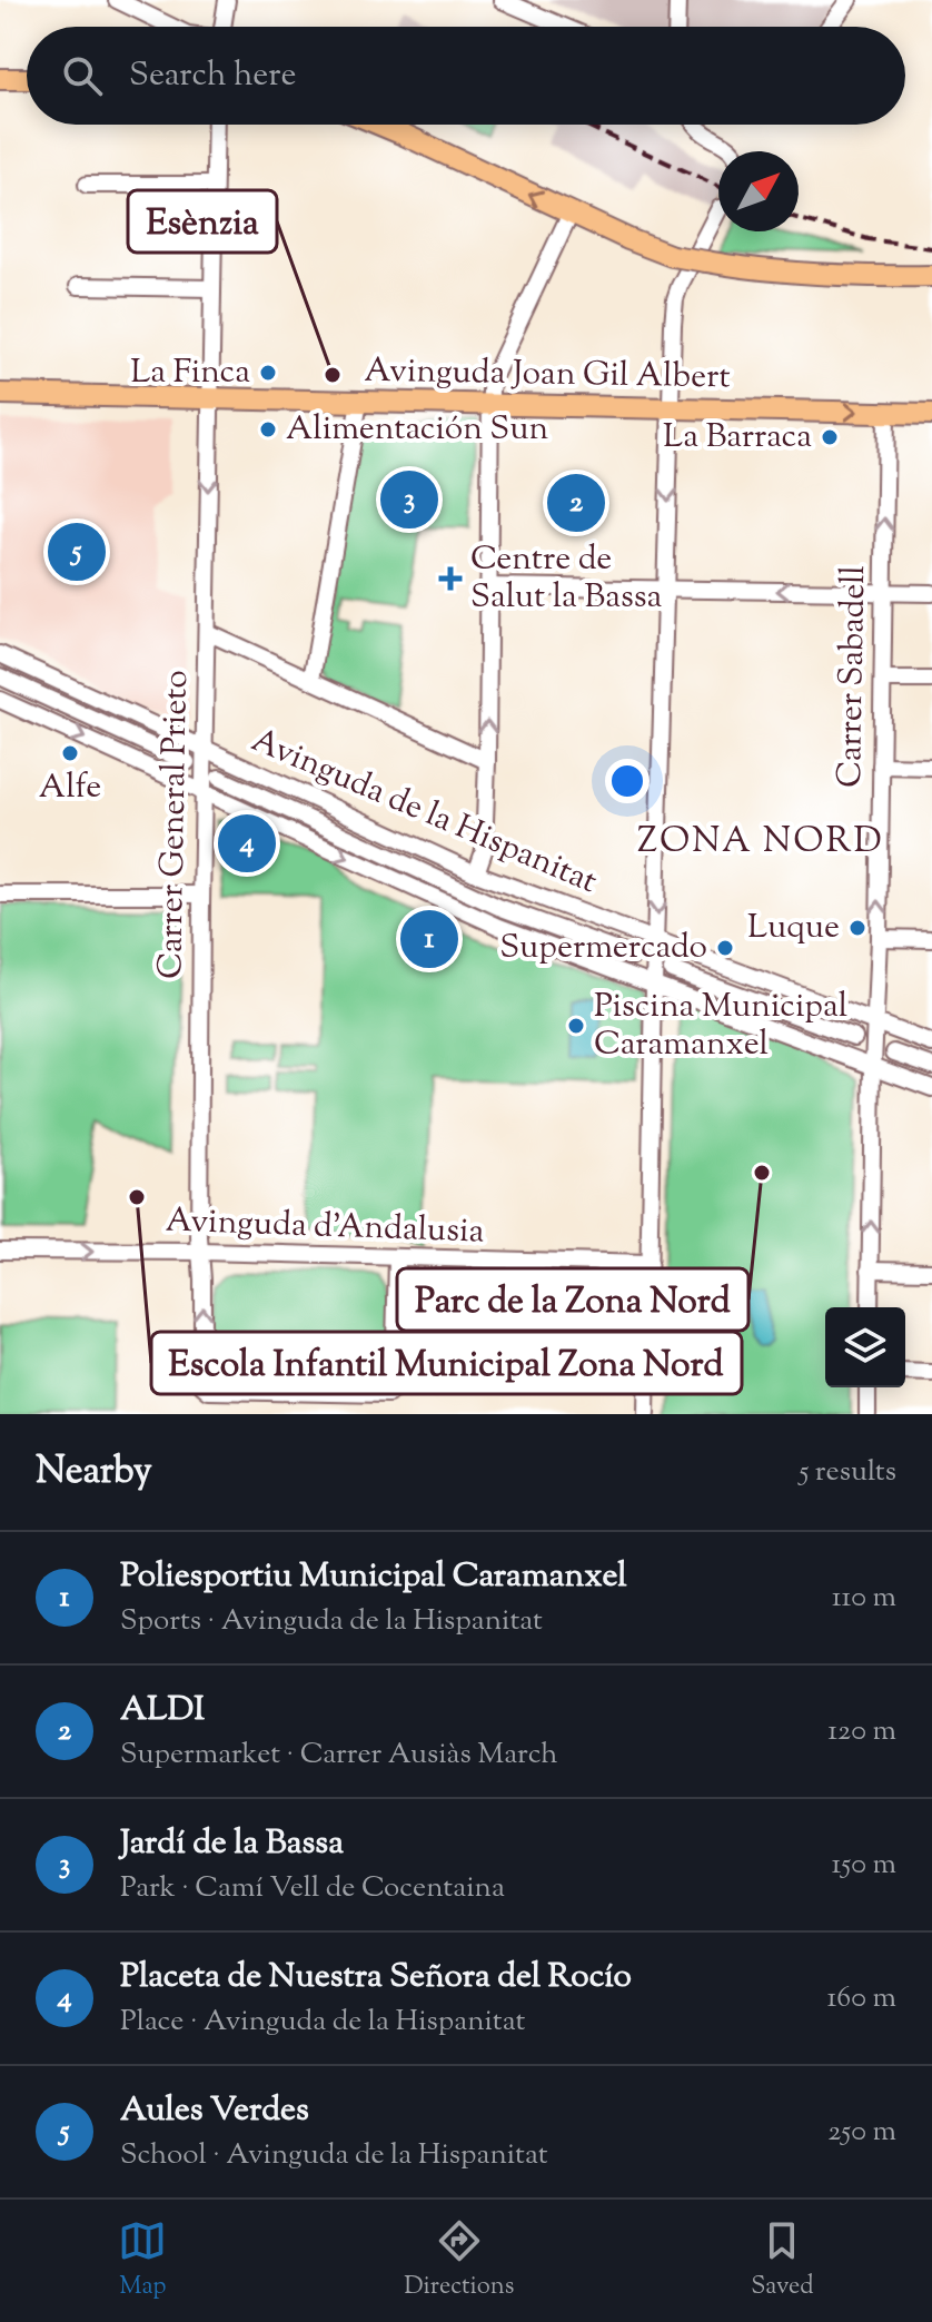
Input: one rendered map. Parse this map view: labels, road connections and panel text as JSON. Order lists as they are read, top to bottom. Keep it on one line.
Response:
{"streets":{"main road":["Avinguda Joan Gil Albert"],"street":["Carrer Sabadell","Avinguda de la Hispanitat","Carrer General Prieto","Avinguda d'Andalusia"]},"crossings":[["Avinguda Joan Gil Albert","Carrer Sabadell"],["Avinguda Joan Gil Albert","Carrer General Prieto"],["Carrer Sabadell","Avinguda de la Hispanitat"],["Avinguda de la Hispanitat","Carrer General Prieto"],["Carrer General Prieto","Avinguda d'Andalusia"]],"one_way":["Carrer Sabadell"],"districts":["ZONA NORD"],"places":{"other":["La Finca","Esènzia","Alimentación Sun","La Barraca","Alfe","Luque","Supermercado","Piscina Municipal Caramanxel","Parc de la Zona Nord","Escola Infantil Municipal Zona Nord"],"health":["Centre de Salut la Bassa"]},"north":"top right","page":{"search":"Search here","pins":["3","2","5","4","1"],"heading":["Nearby","5 results"],"list":[{"mark":"1","name":"Poliesportiu Municipal Caramanxel","note":"Sports · Avinguda de la Hispanitat","value":"110 m"},{"mark":"2","name":"ALDI","note":"Supermarket · Carrer Ausiàs March","value":"120 m"},{"mark":"3","name":"Jardí de la Bassa","note":"Park · Camí Vell de Cocentaina","value":"150 m"},{"mark":"4","name":"Placeta de Nuestra Señora del Rocío","note":"Place · Avinguda de la Hispanitat","value":"160 m"},{"mark":"5","name":"Aules Verdes","note":"School · Avinguda de la Hispanitat","value":"250 m"}],"nav":["Map","Directions","Saved"]}}
